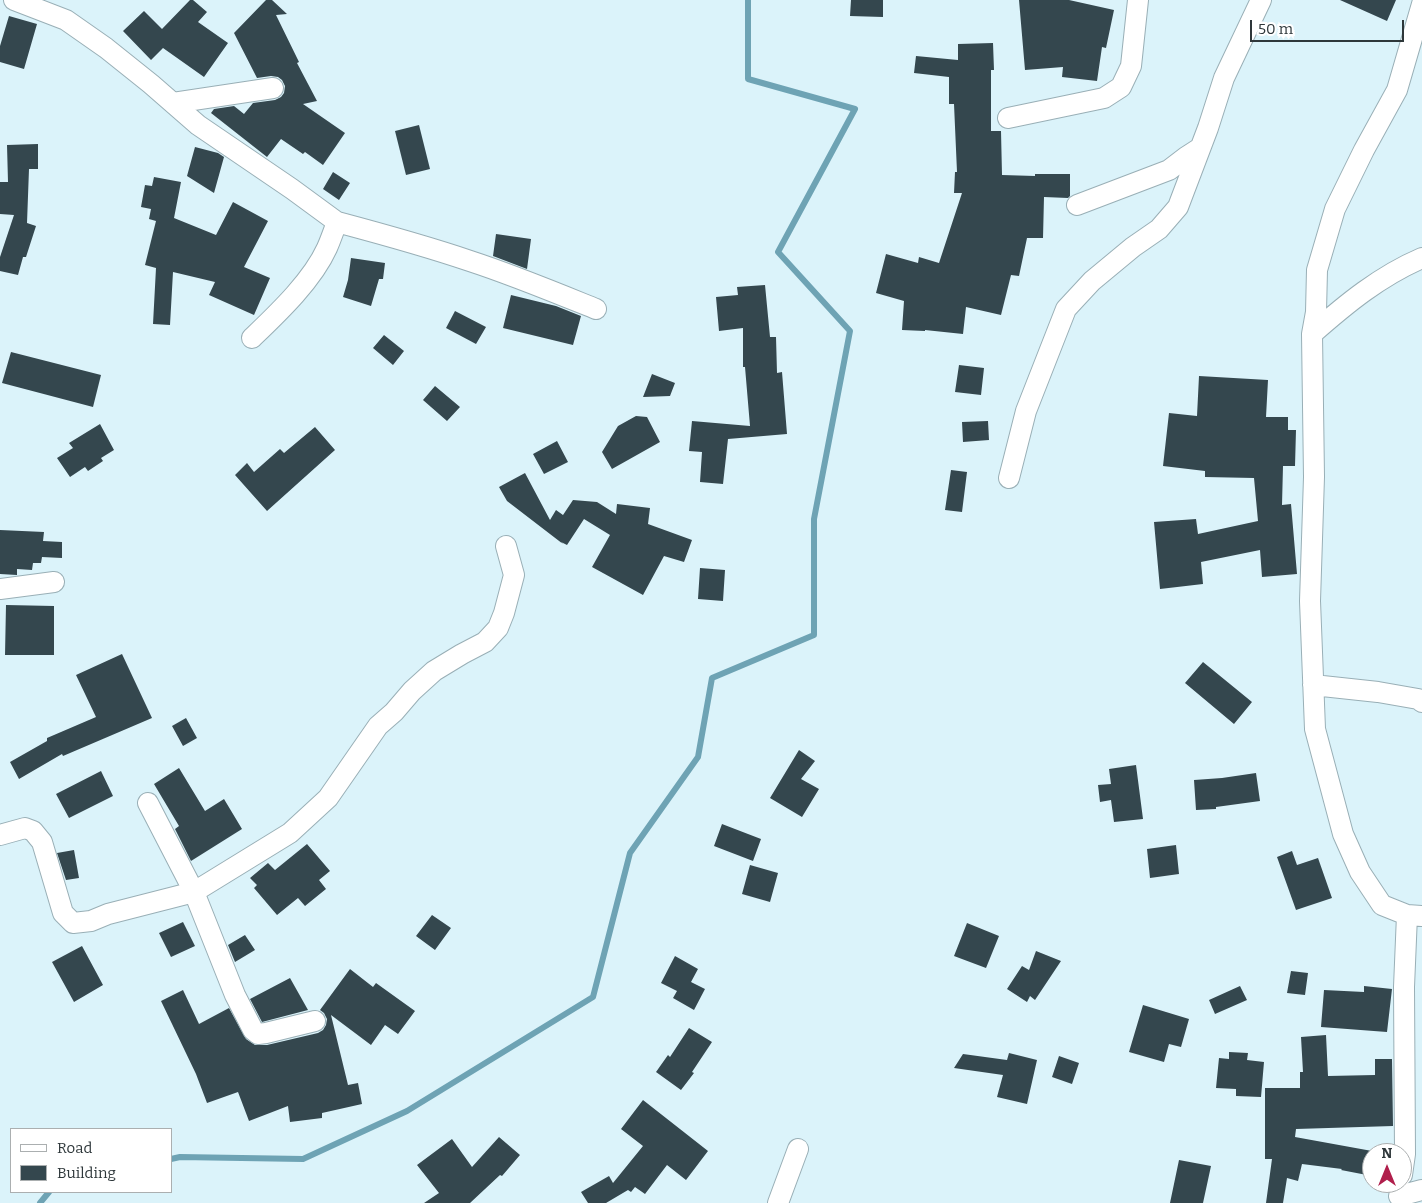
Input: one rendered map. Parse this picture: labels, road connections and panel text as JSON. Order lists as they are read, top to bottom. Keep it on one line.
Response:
{"legend":["Road","Building"],"scale_bar":"50 m","north":"top"}
